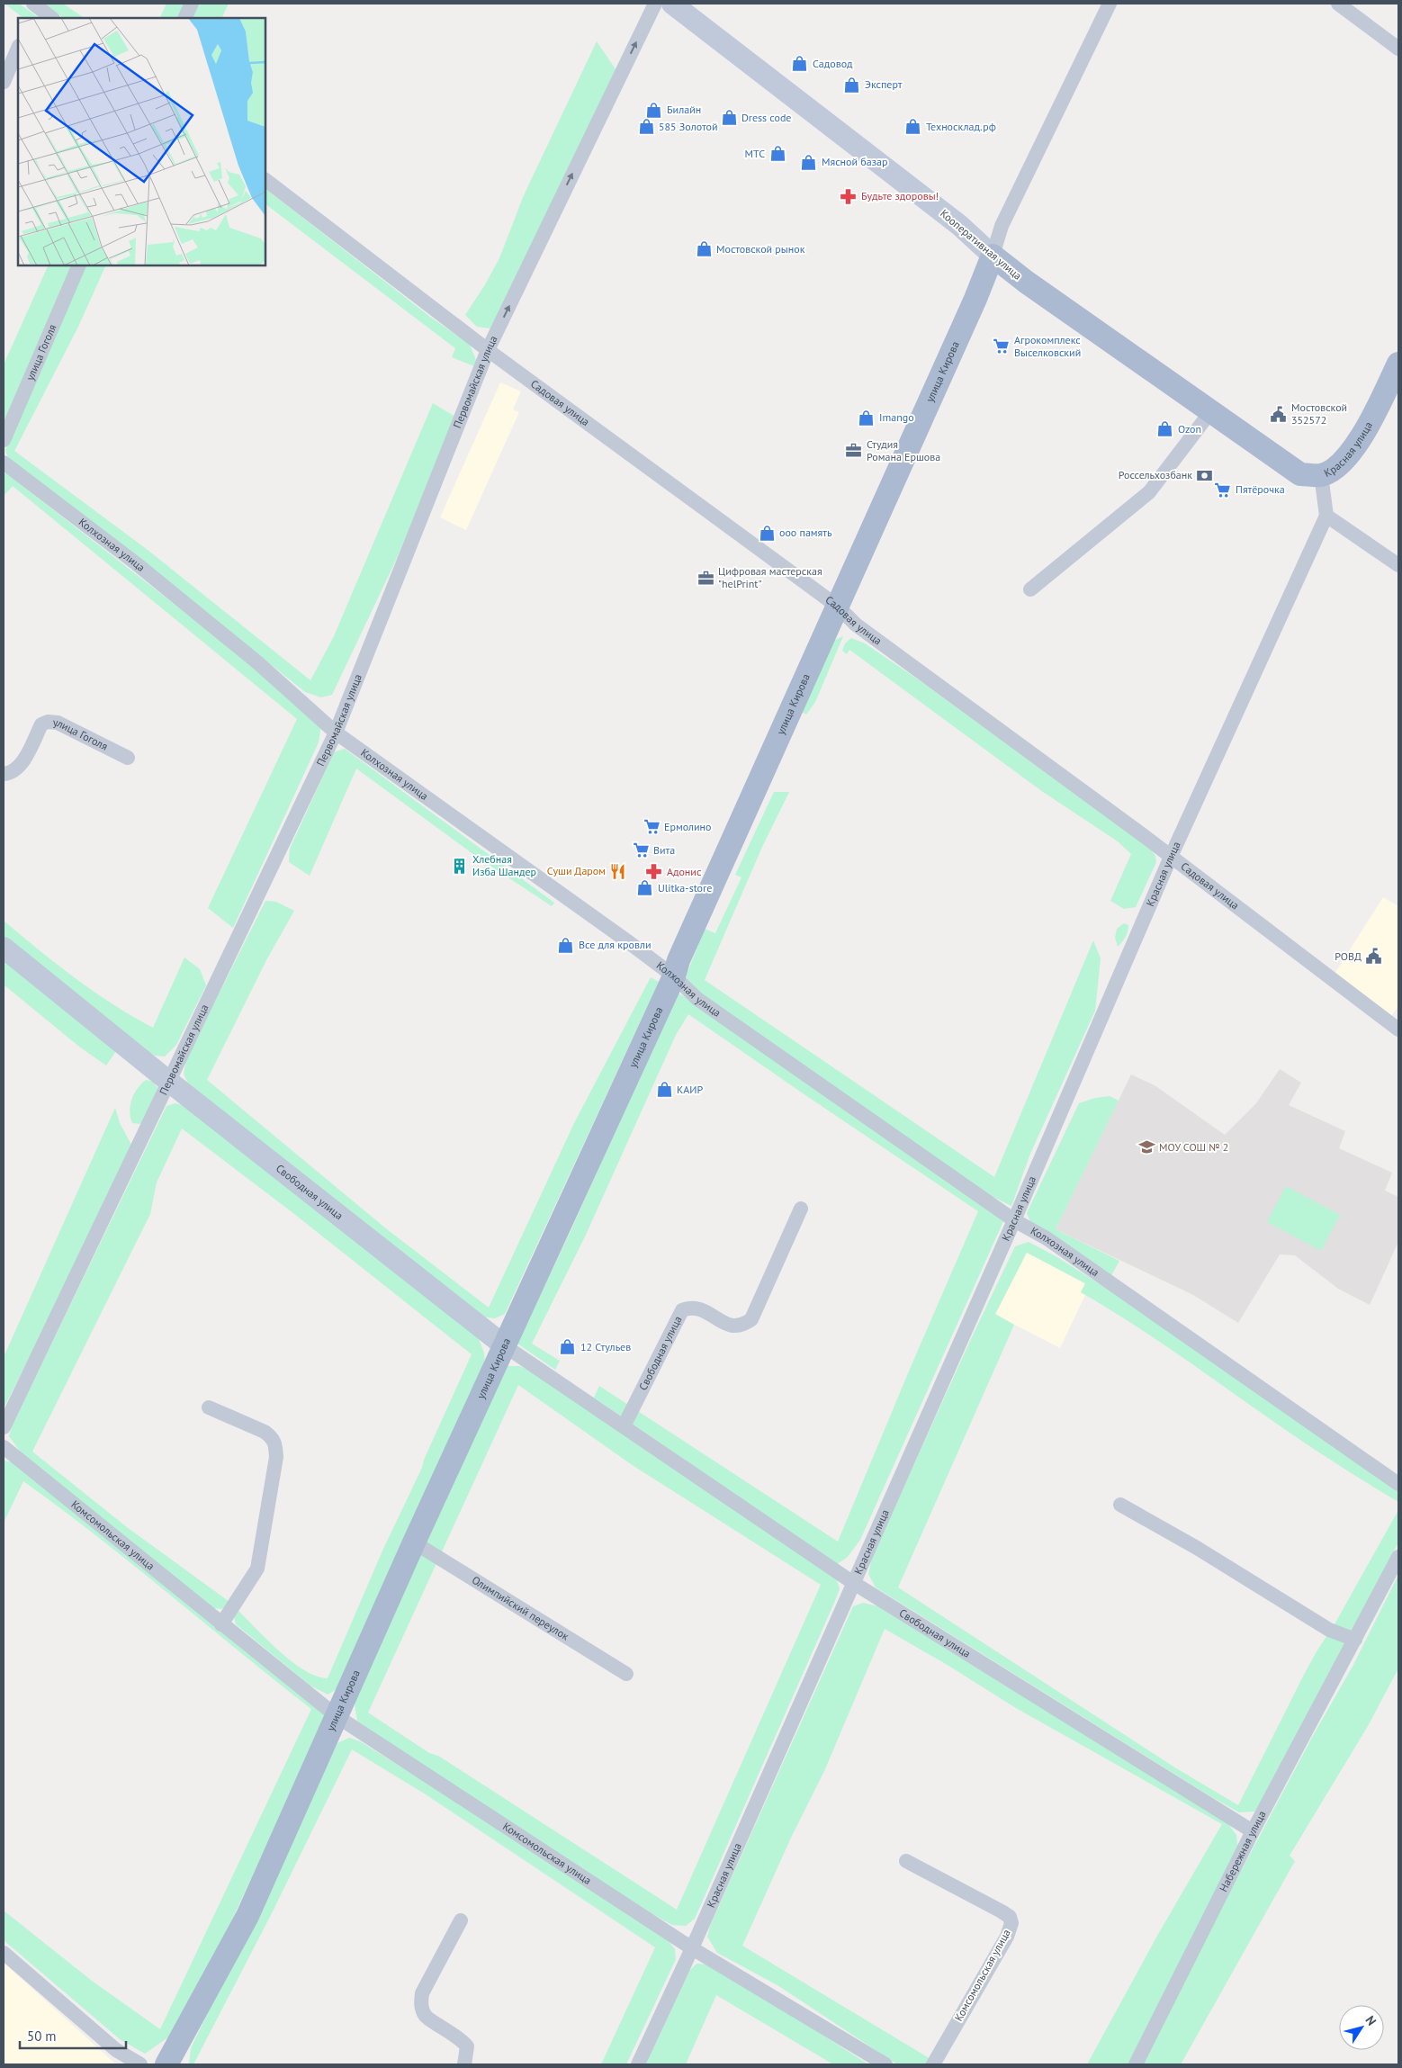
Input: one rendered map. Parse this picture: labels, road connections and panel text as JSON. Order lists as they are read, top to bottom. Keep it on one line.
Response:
{"streets":{"main road":["Кооперативная улица","улица Кирова","Красная улица"],"street":["улица Гоголя","Первомайская улица","Садовая улица","Колхозная улица","Свободная улица","Комсомольская улица","Олимпийский переулок","Набережная улица"]},"crossings":[["Кооперативная улица","улица Кирова"],["Кооперативная улица","Красная улица"],["улица Кирова","Садовая улица"],["улица Кирова","Колхозная улица"],["улица Кирова","Свободная улица"],["улица Кирова","Комсомольская улица"],["улица Кирова","Олимпийский переулок"],["Первомайская улица","Садовая улица"],["Первомайская улица","Колхозная улица"],["Первомайская улица","Свободная улица"],["Садовая улица","Красная улица"],["Красная улица","Колхозная улица"],["Красная улица","Свободная улица"],["Красная улица","Комсомольская улица"],["Свободная улица","Набережная улица"]],"places":{"shop":["Садовод","Эксперт","Билайн","Dress code","585 Золотой","Техносклад.рф","МТС","Мясной базар","Мостовской рынок","Imango","Ozon","ооо память","Ulitka-store","Все для кровли","КАИР","12 Стульев"],"pharmacy":["Будьте здоровы!","Адонис"],"supermarket":["Агрокомплекс Выселковский","Пятёрочка","Ермолино","Вита"],"public building":["Мостовской 352572","РОВД"],"office":["Студия Романа Ершова","Цифровая мастерская \"helPrint\""],"bank":["Россельхозбанк"],"building":["Хлебная Изба Шандер"],"restaurant":["Суши Даром"],"school or university":["МОУ СОШ № 2"]},"scale_bar":"50 m","north":"top right"}
